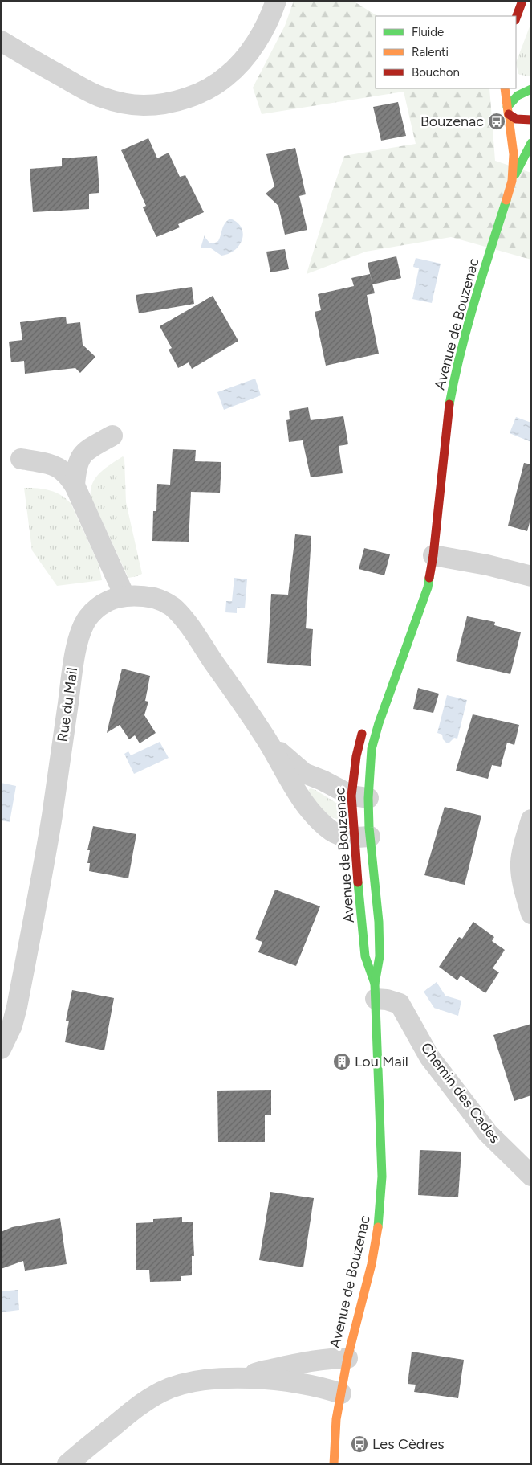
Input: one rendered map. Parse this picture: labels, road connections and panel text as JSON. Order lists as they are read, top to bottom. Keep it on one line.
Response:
{"streets":{"street":["Avenue de Bouzenac","Rue du Mail","Chemin des Cades"]},"crossings":[["Avenue de Bouzenac","Rue du Mail"],["Avenue de Bouzenac","Chemin des Cades"]],"places":{"bus stop":["Bouzenac","Les Cèdres"],"building":["Lou Mail"]},"legend":["Fluide","Ralenti","Bouchon"]}
